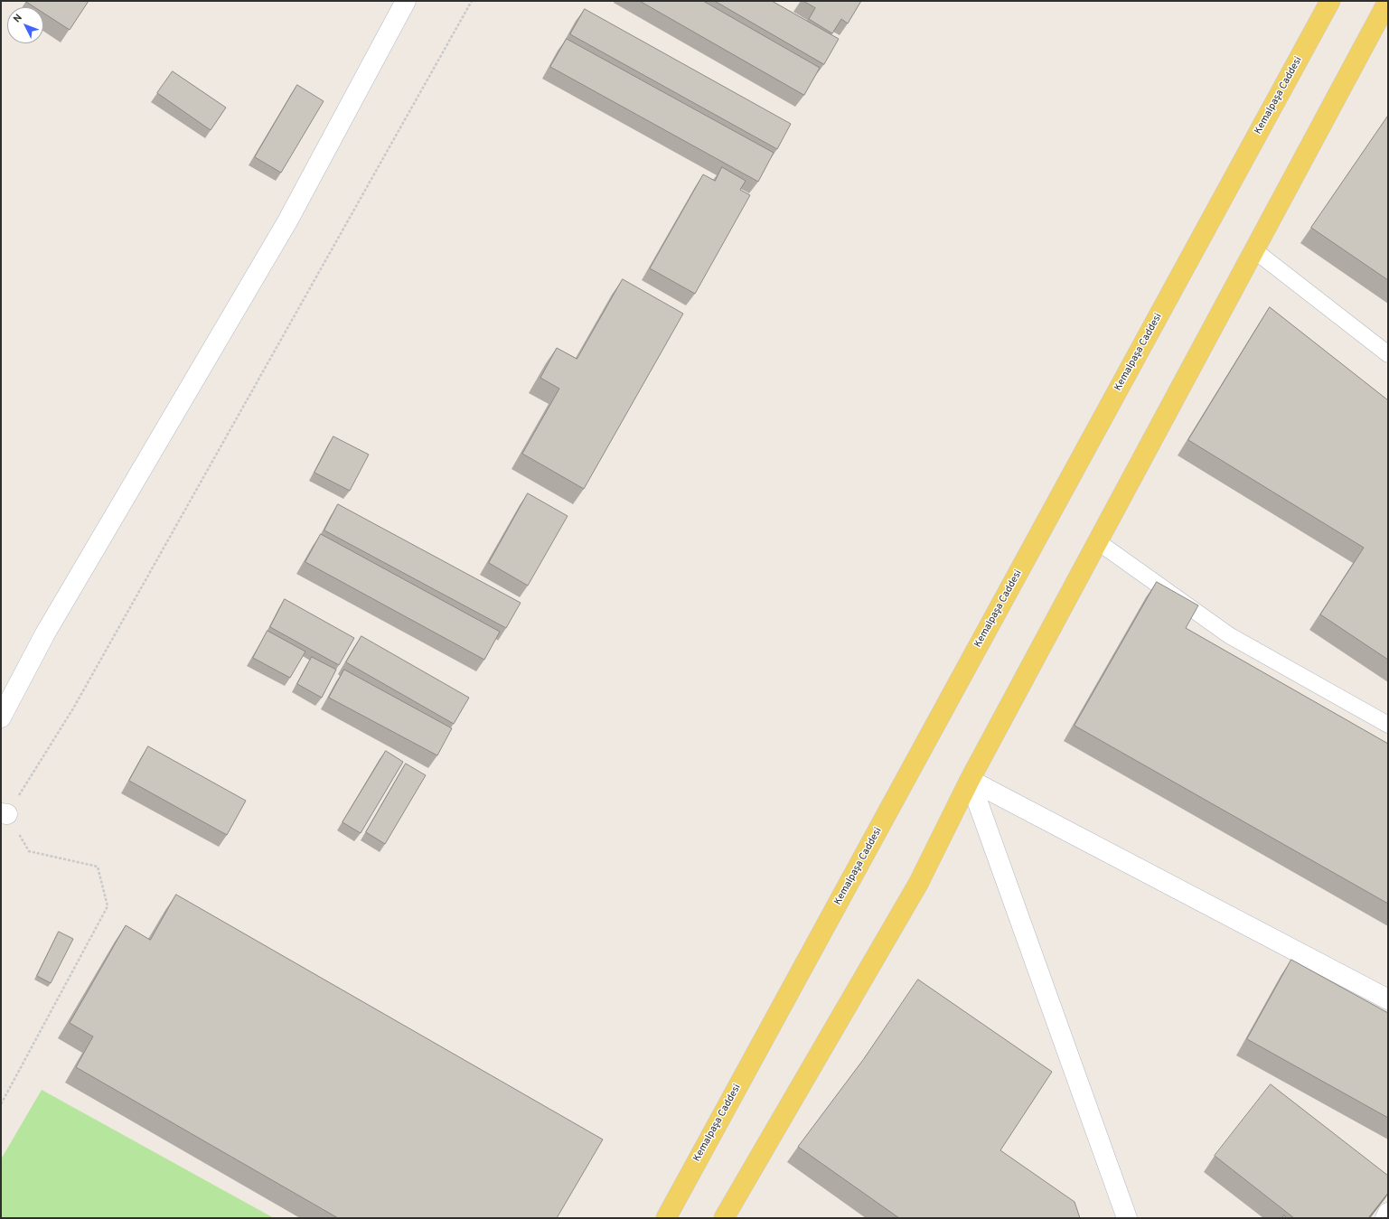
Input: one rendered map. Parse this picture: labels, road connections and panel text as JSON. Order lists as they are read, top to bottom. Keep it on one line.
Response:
{"streets":{"main road":["Kemalpaşa Caddesi"]},"north":"top left"}
